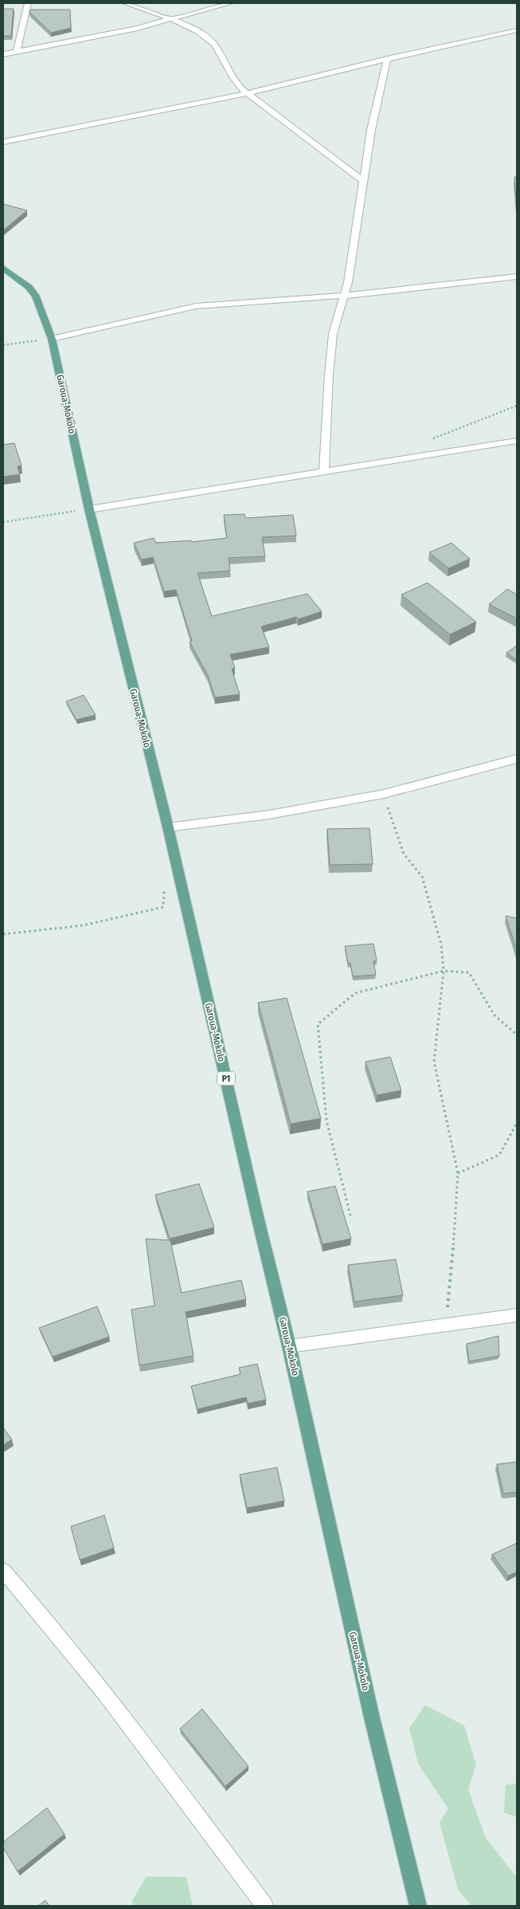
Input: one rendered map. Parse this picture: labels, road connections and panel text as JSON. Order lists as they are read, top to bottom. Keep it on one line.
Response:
{"streets":{"main road":["Garoua-Mokolo","P1"]}}
